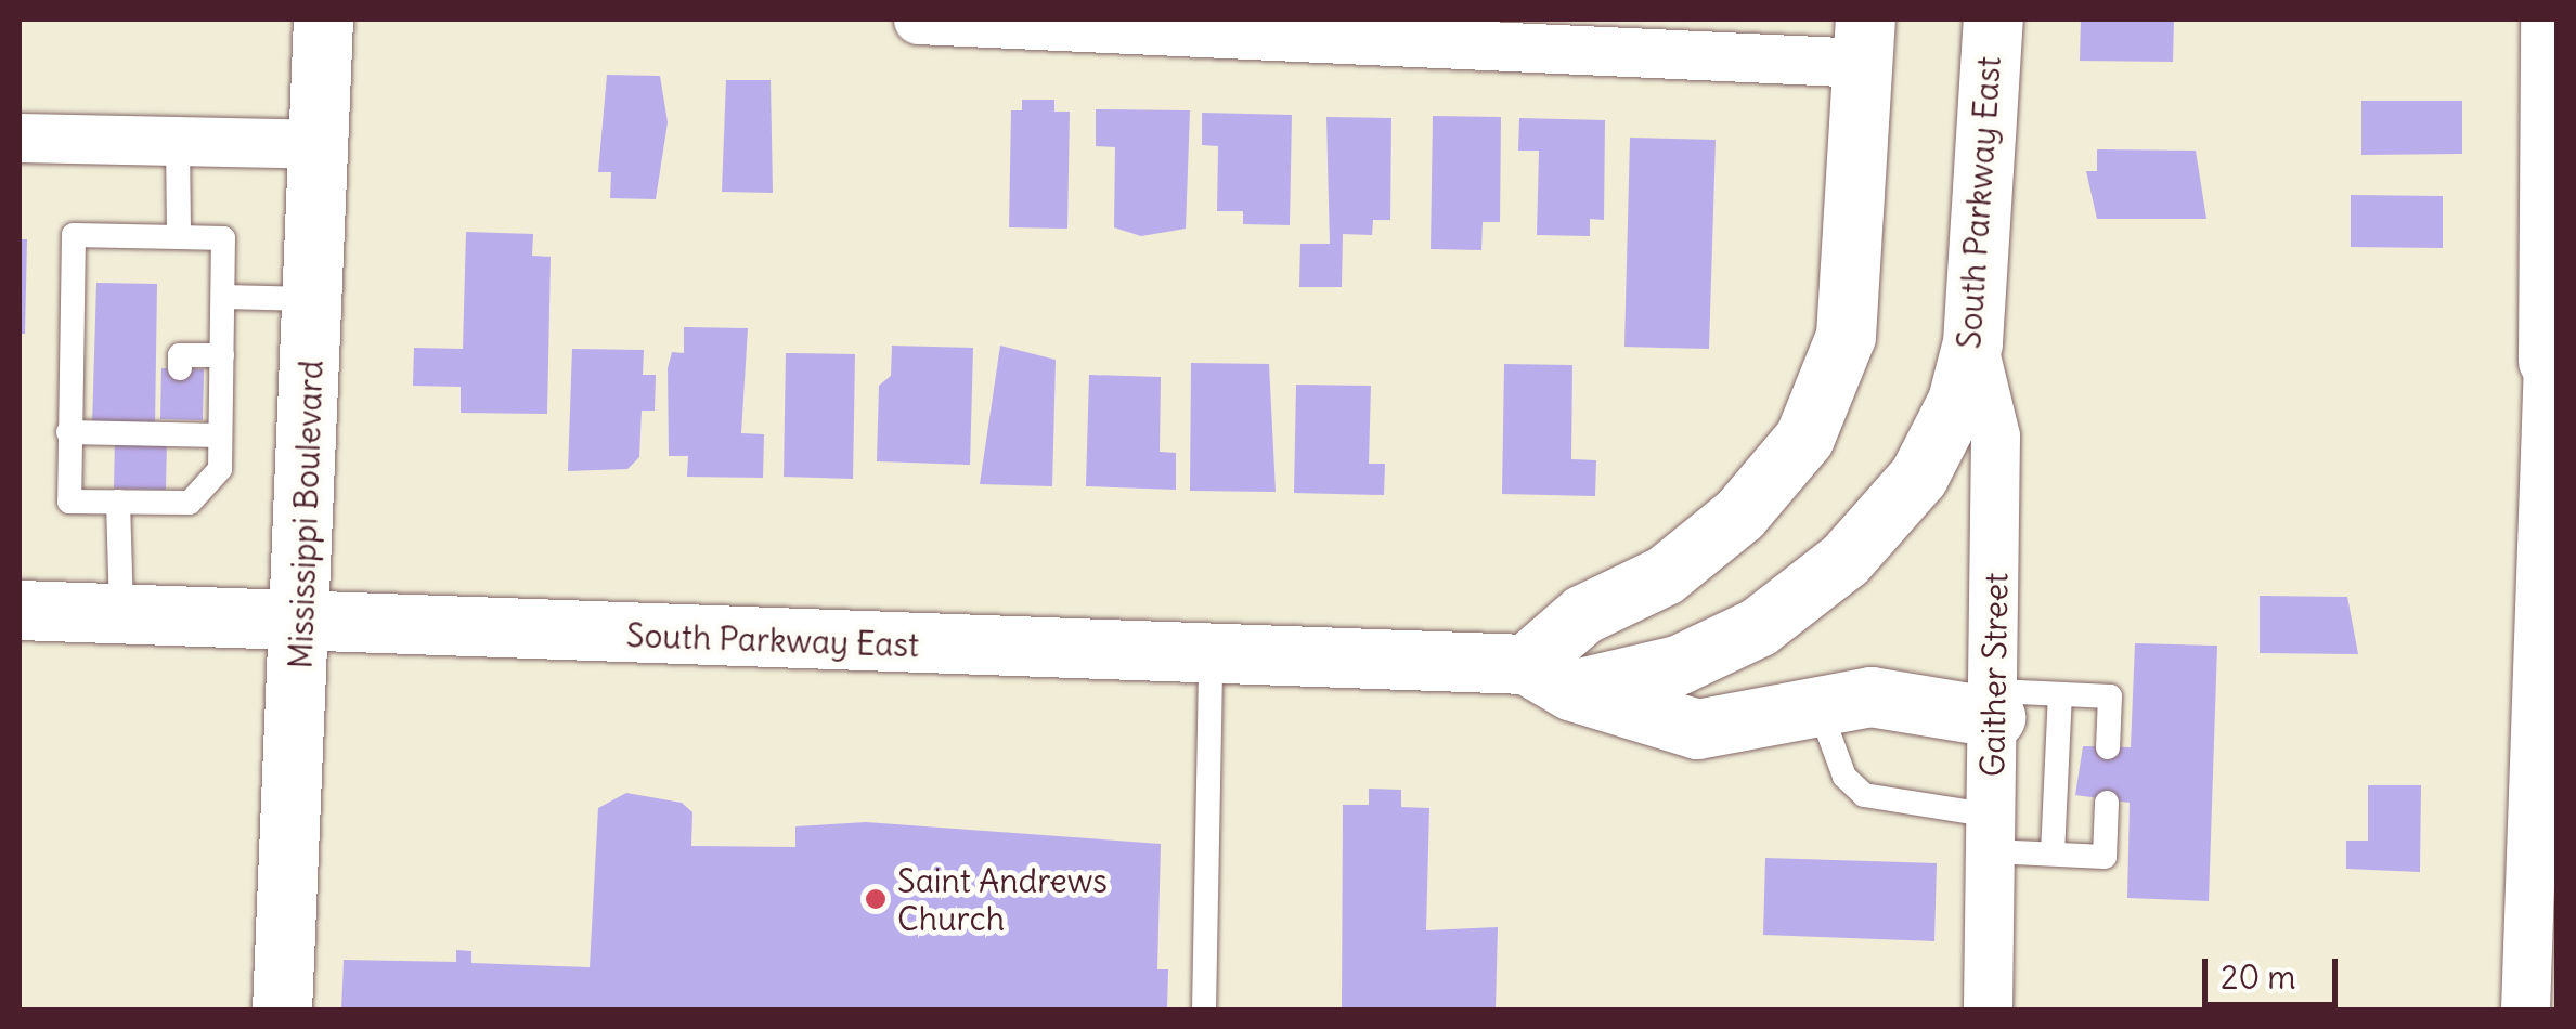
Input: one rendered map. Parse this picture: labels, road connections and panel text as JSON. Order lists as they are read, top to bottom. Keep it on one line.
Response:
{"streets":{"main road":["South Parkway East","Mississippi Boulevard"],"street":["Gaither Street"]},"crossings":[["South Parkway East","Mississippi Boulevard"],["South Parkway East","Gaither Street"]],"places":["Saint Andrews Church"],"scale_bar":"20 m"}
